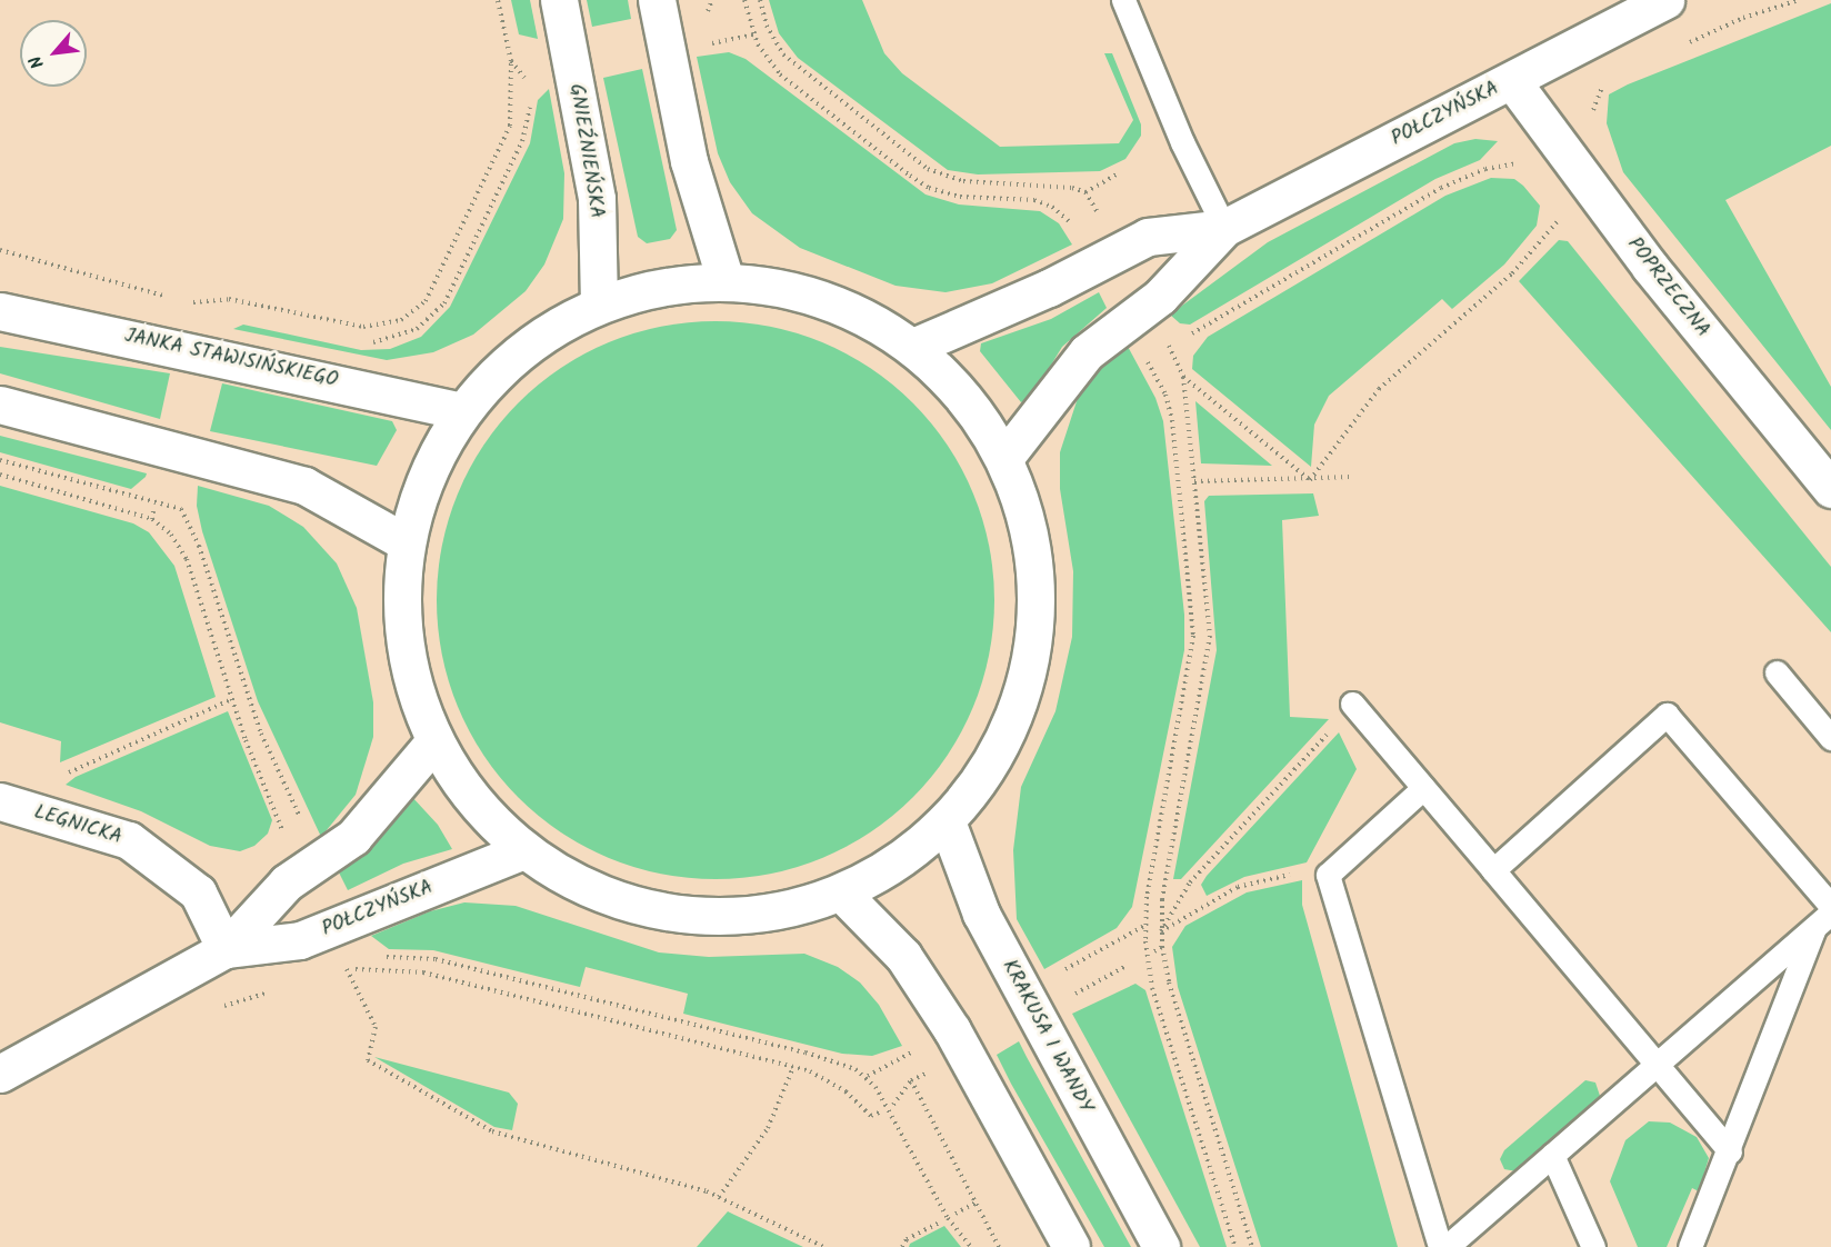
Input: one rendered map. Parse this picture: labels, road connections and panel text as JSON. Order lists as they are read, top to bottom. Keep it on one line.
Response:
{"streets":{"street":["POŁCZYŃSKA","GNIEŹNIEŃSKA","POPRZECZNA","JANKA STAWISIŃSKIEGO","LEGNICKA","KRAKUSA I WANDY"]},"crossings":[["POŁCZYŃSKA","POPRZECZNA"],["POŁCZYŃSKA","LEGNICKA"]],"north":"bottom left"}
